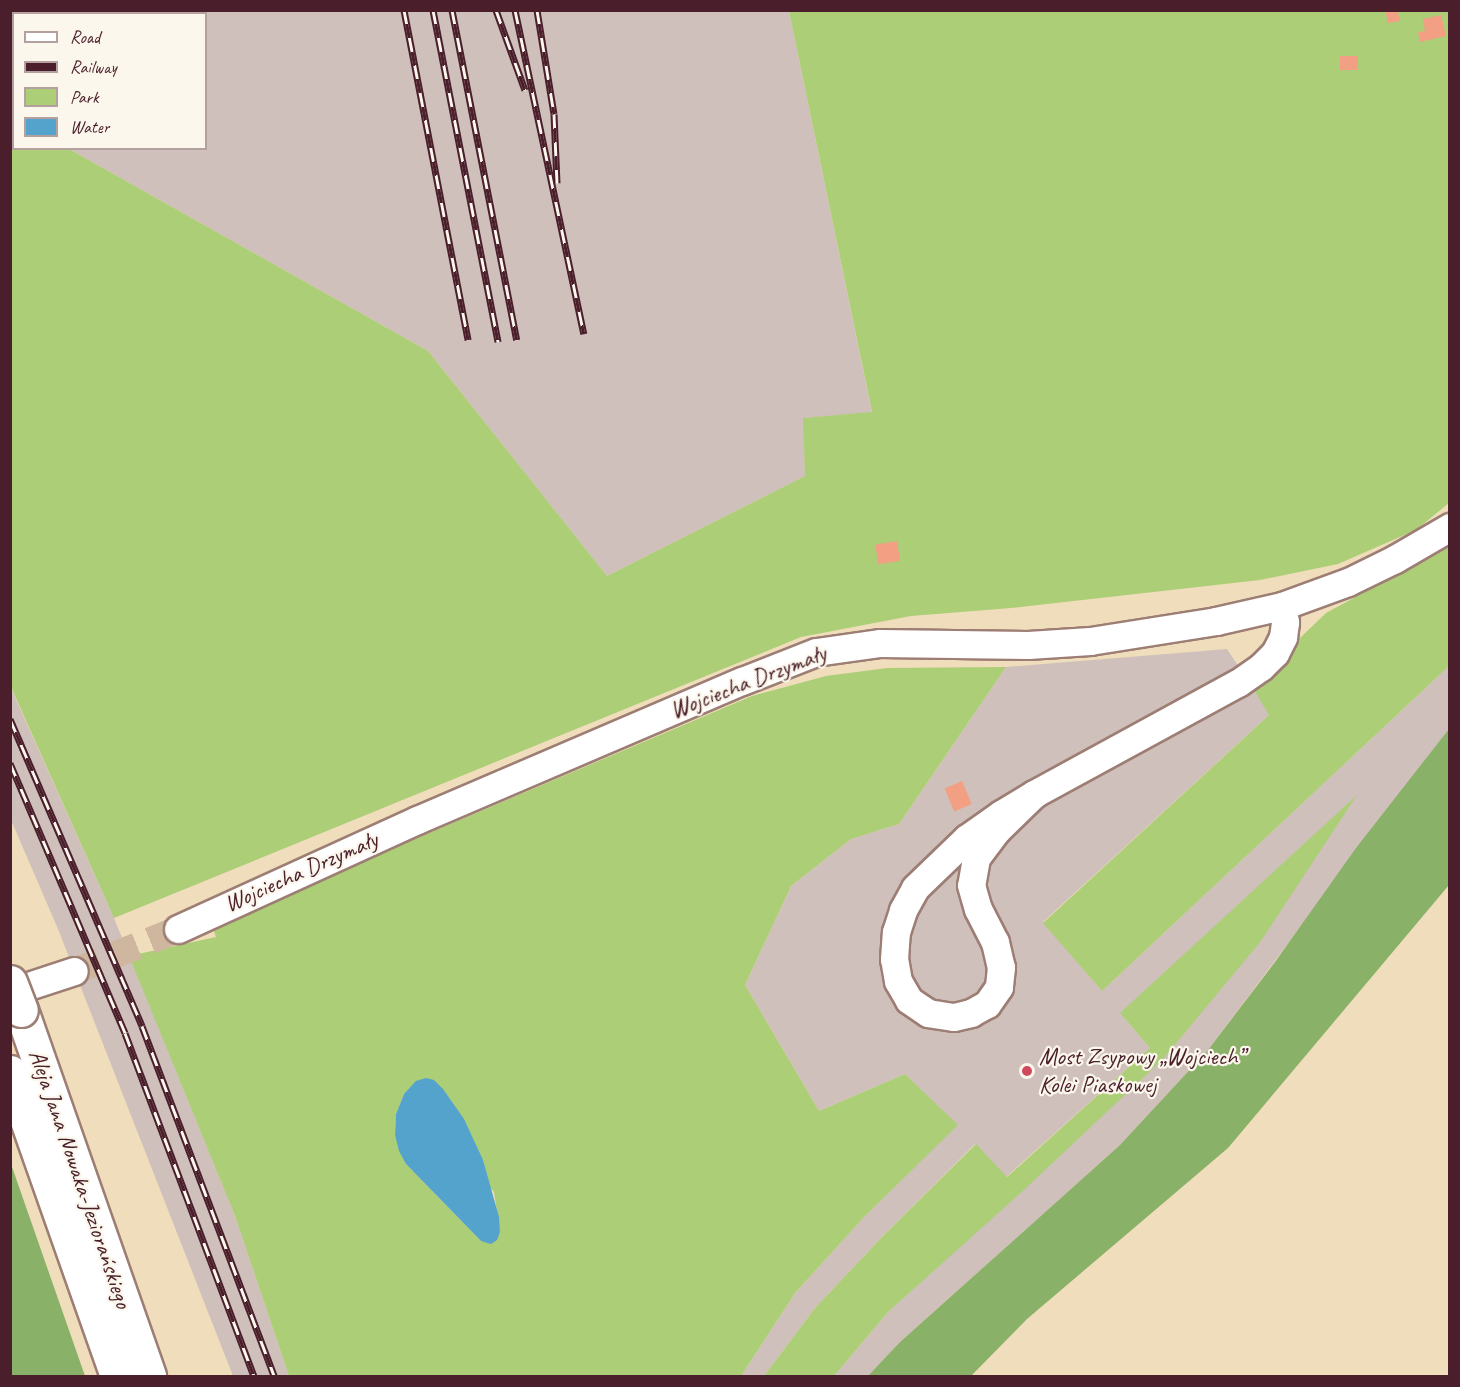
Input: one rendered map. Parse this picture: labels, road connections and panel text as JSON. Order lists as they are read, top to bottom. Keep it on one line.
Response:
{"streets":{"main road":["Aleja Jana Nowaka-Jeziorańskiego"],"street":["Wojciecha Drzymały"]},"places":["Most Zsypowy „Wojciech” Kolei Piaskowej"],"legend":["Road","Railway","Park","Water"]}
